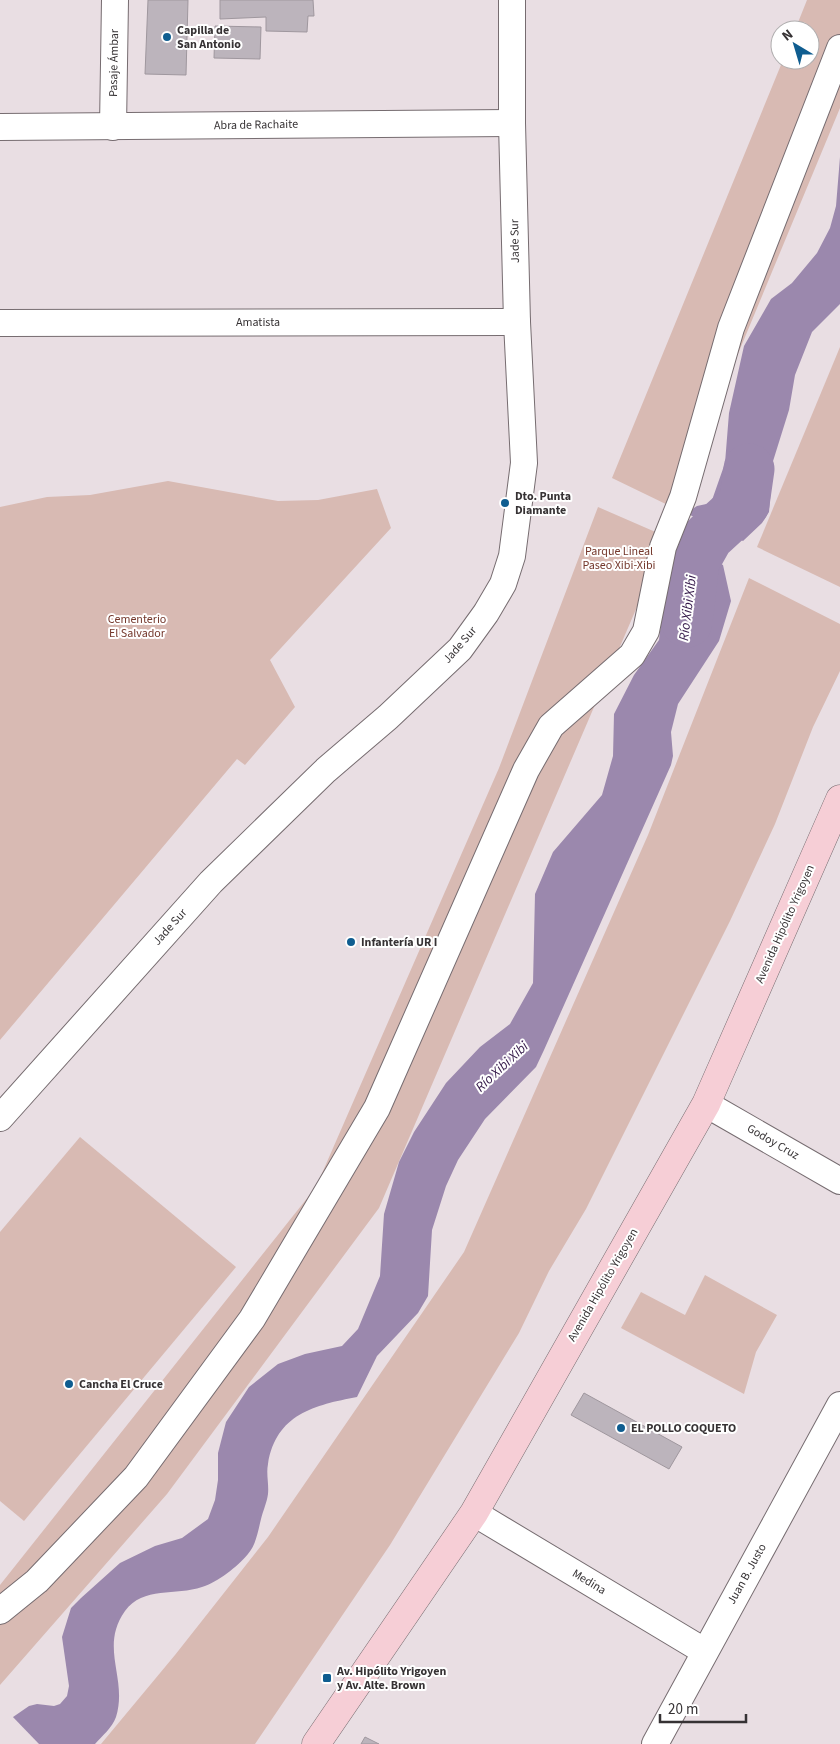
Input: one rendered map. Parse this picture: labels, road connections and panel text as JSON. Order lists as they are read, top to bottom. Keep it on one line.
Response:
{"streets":{"main road":["Avenida Hipólito Yrigoyen"],"street":["Pasaje Ámbar","Abra de Rachaite","Jade Sur","Amatista","Godoy Cruz","Juan B. Justo","Medina"]},"crossings":[["Pasaje Ámbar","Abra de Rachaite"],["Abra de Rachaite","Jade Sur"],["Jade Sur","Amatista"],["Avenida Hipólito Yrigoyen","Godoy Cruz"],["Avenida Hipólito Yrigoyen","Medina"],["Juan B. Justo","Medina"]],"water":["Río Xibi Xibi"],"parks":["Parque Lineal Paseo Xibi-Xibi","Cementerio El Salvador"],"places":{"other":["Capilla de San Antonio","Dto. Punta Diamante","Infantería UR I","Cancha El Cruce","EL POLLO COQUETO"],"transit":["Av. Hipólito Yrigoyen y Av. Alte. Brown"]},"scale_bar":"20 m","north":"top left"}
